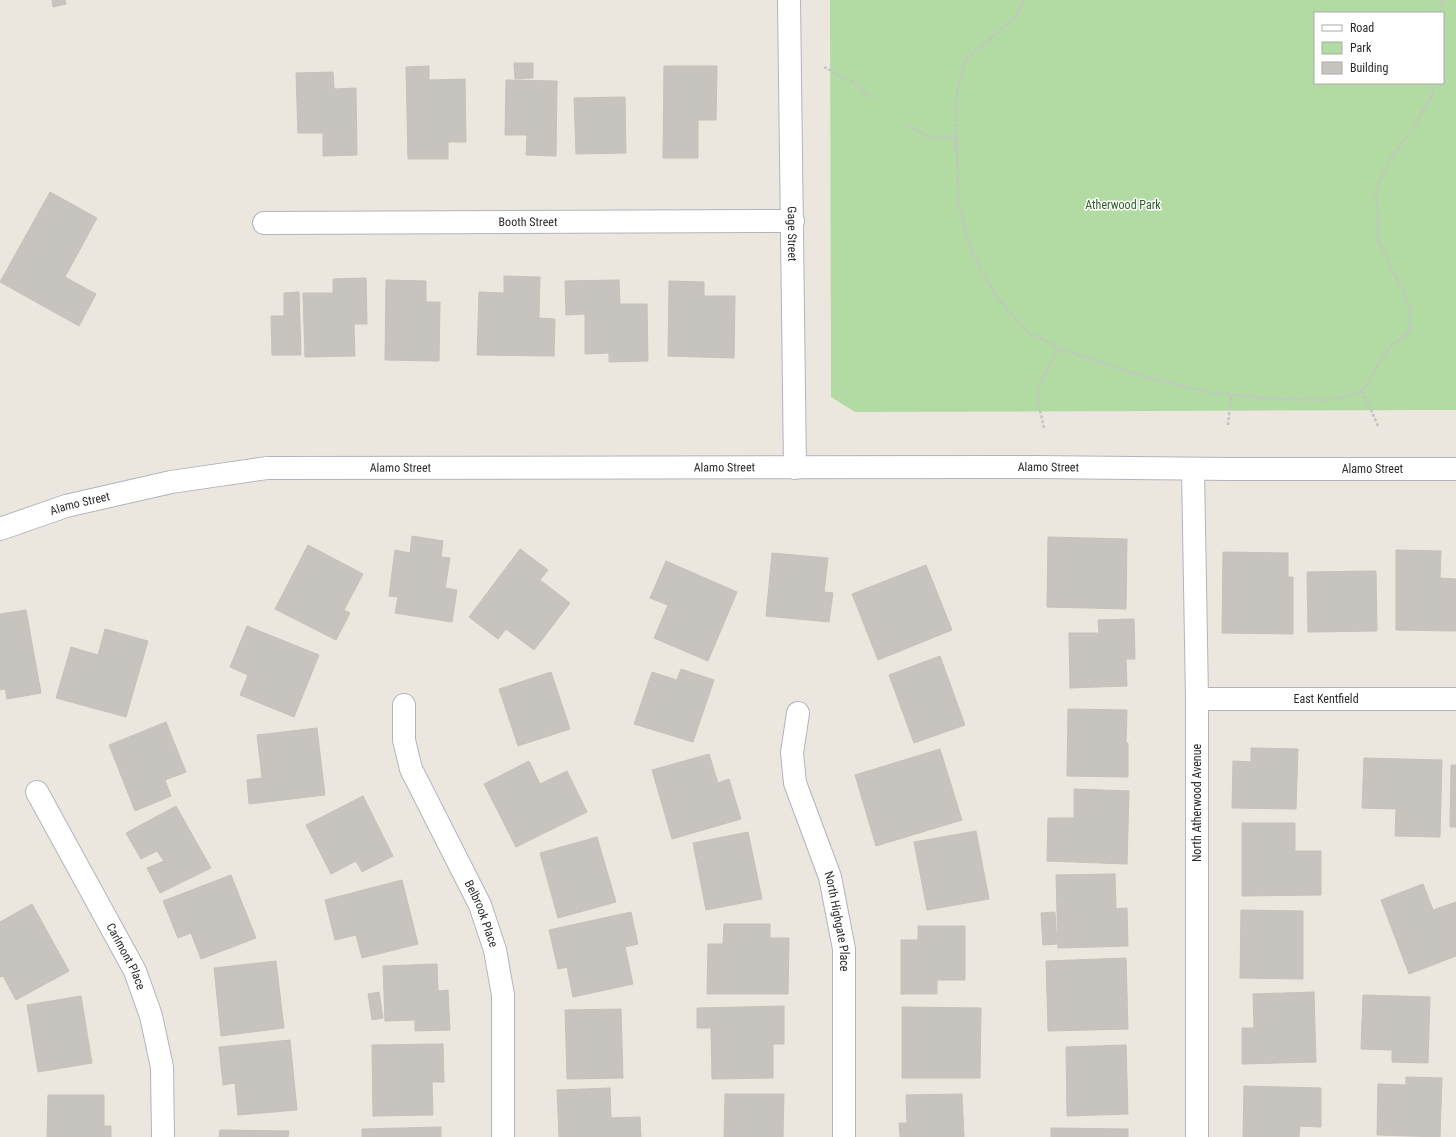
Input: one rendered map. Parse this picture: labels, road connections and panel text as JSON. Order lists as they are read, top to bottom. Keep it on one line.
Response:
{"streets":{"street":["Booth Street","Gage Street","Alamo Street","East Kentfield","North Atherwood Avenue","Belbrook Place","North Highgate Place","Carlmont Place"]},"crossings":[["Booth Street","Gage Street"],["Gage Street","Alamo Street"],["Alamo Street","North Atherwood Avenue"],["East Kentfield","North Atherwood Avenue"]],"parks":["Atherwood Park"],"legend":["Road","Park","Building"]}
